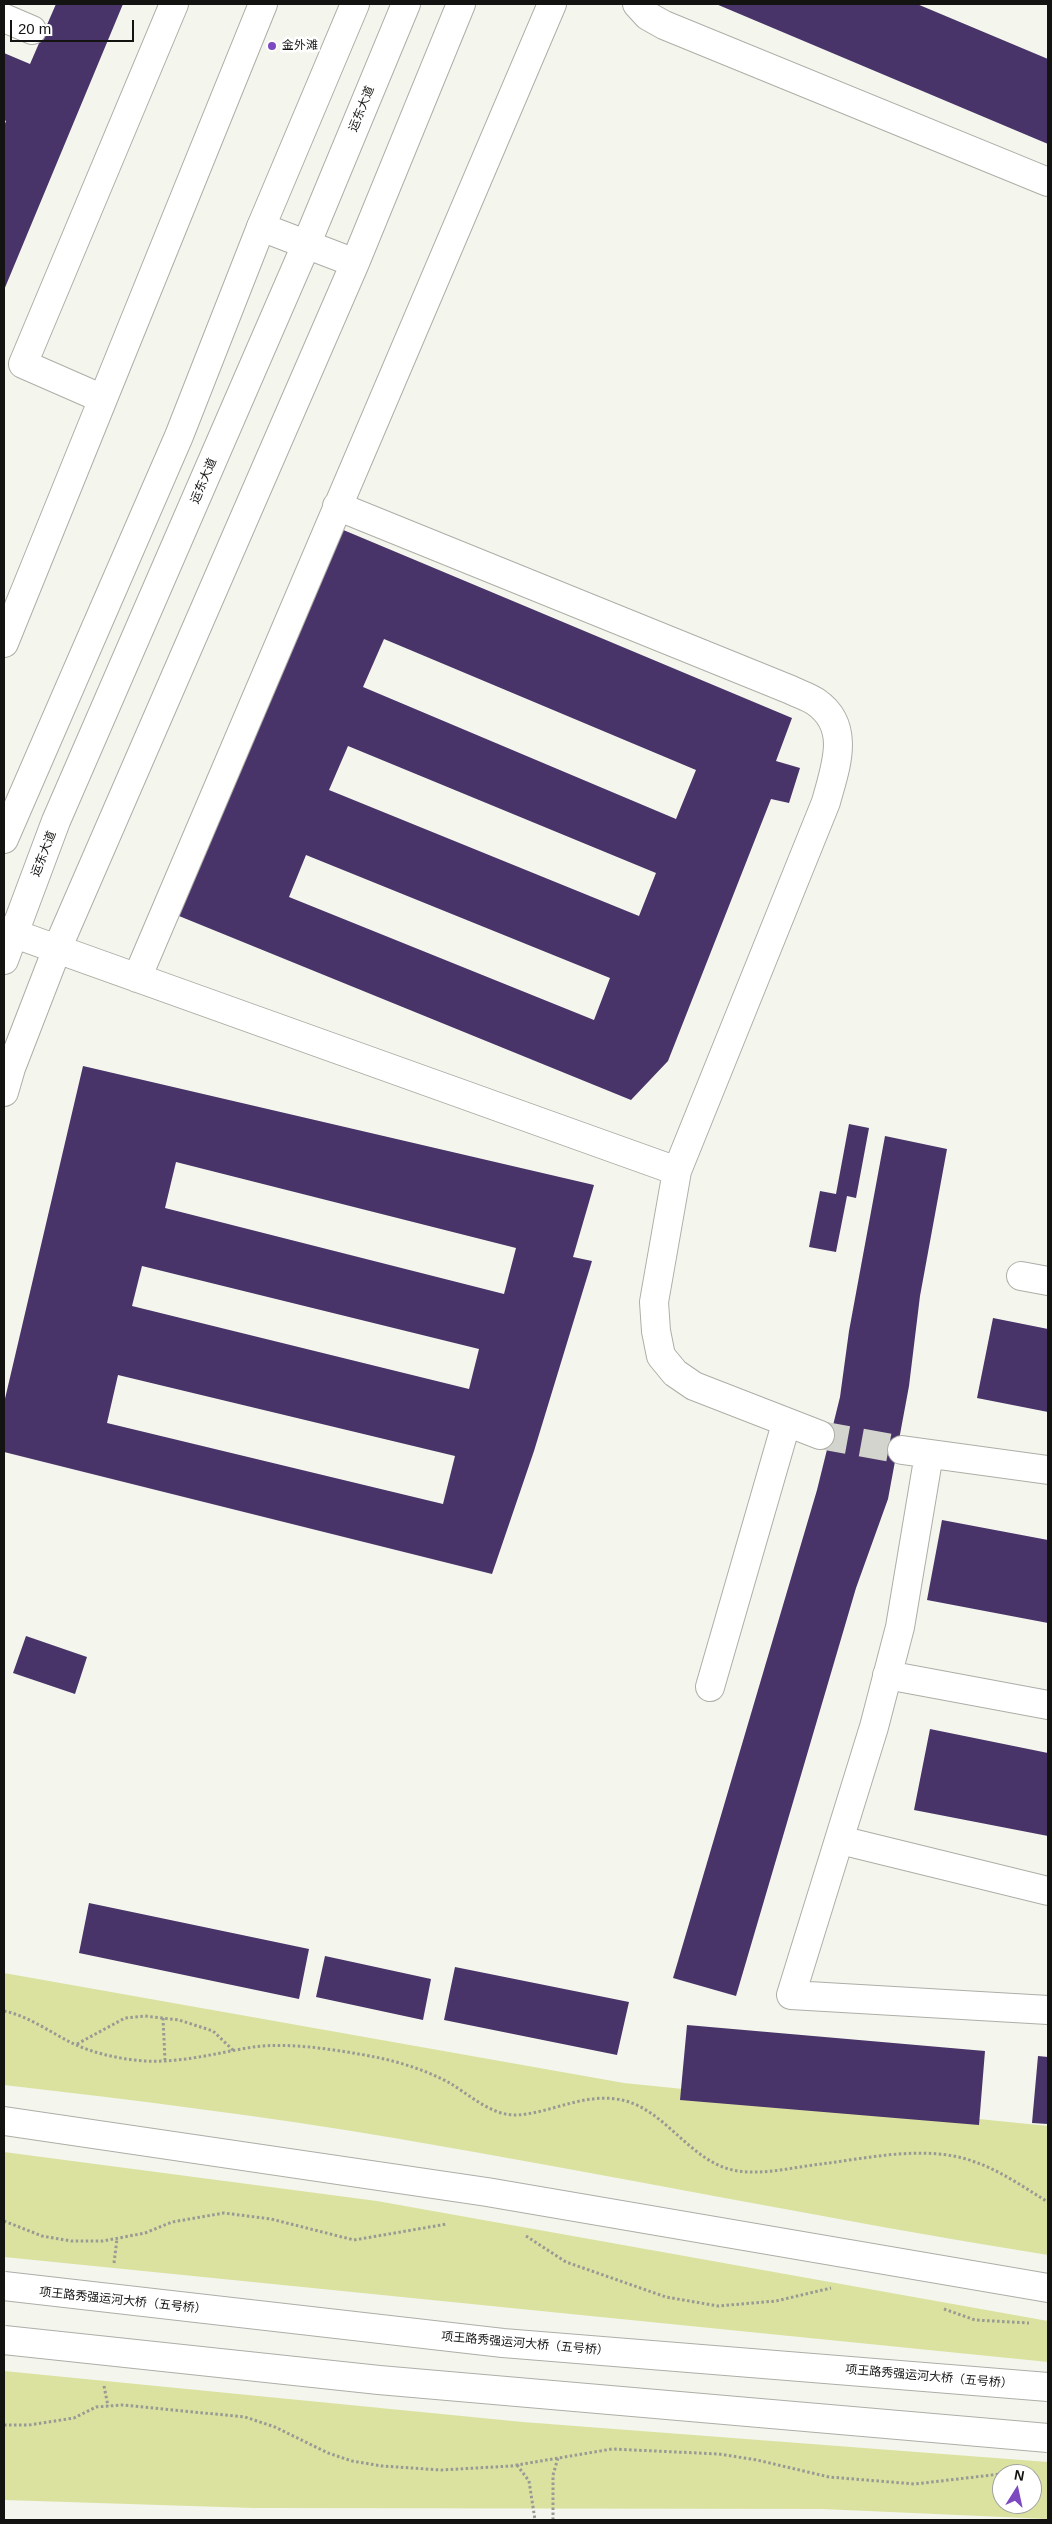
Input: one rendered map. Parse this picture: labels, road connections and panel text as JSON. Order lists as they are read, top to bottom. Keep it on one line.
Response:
{"streets":{"main road":["运东大道","项王路秀强运河大桥（五号桥）"]},"places":["金外滩"],"scale_bar":"20 m","north":"top"}
